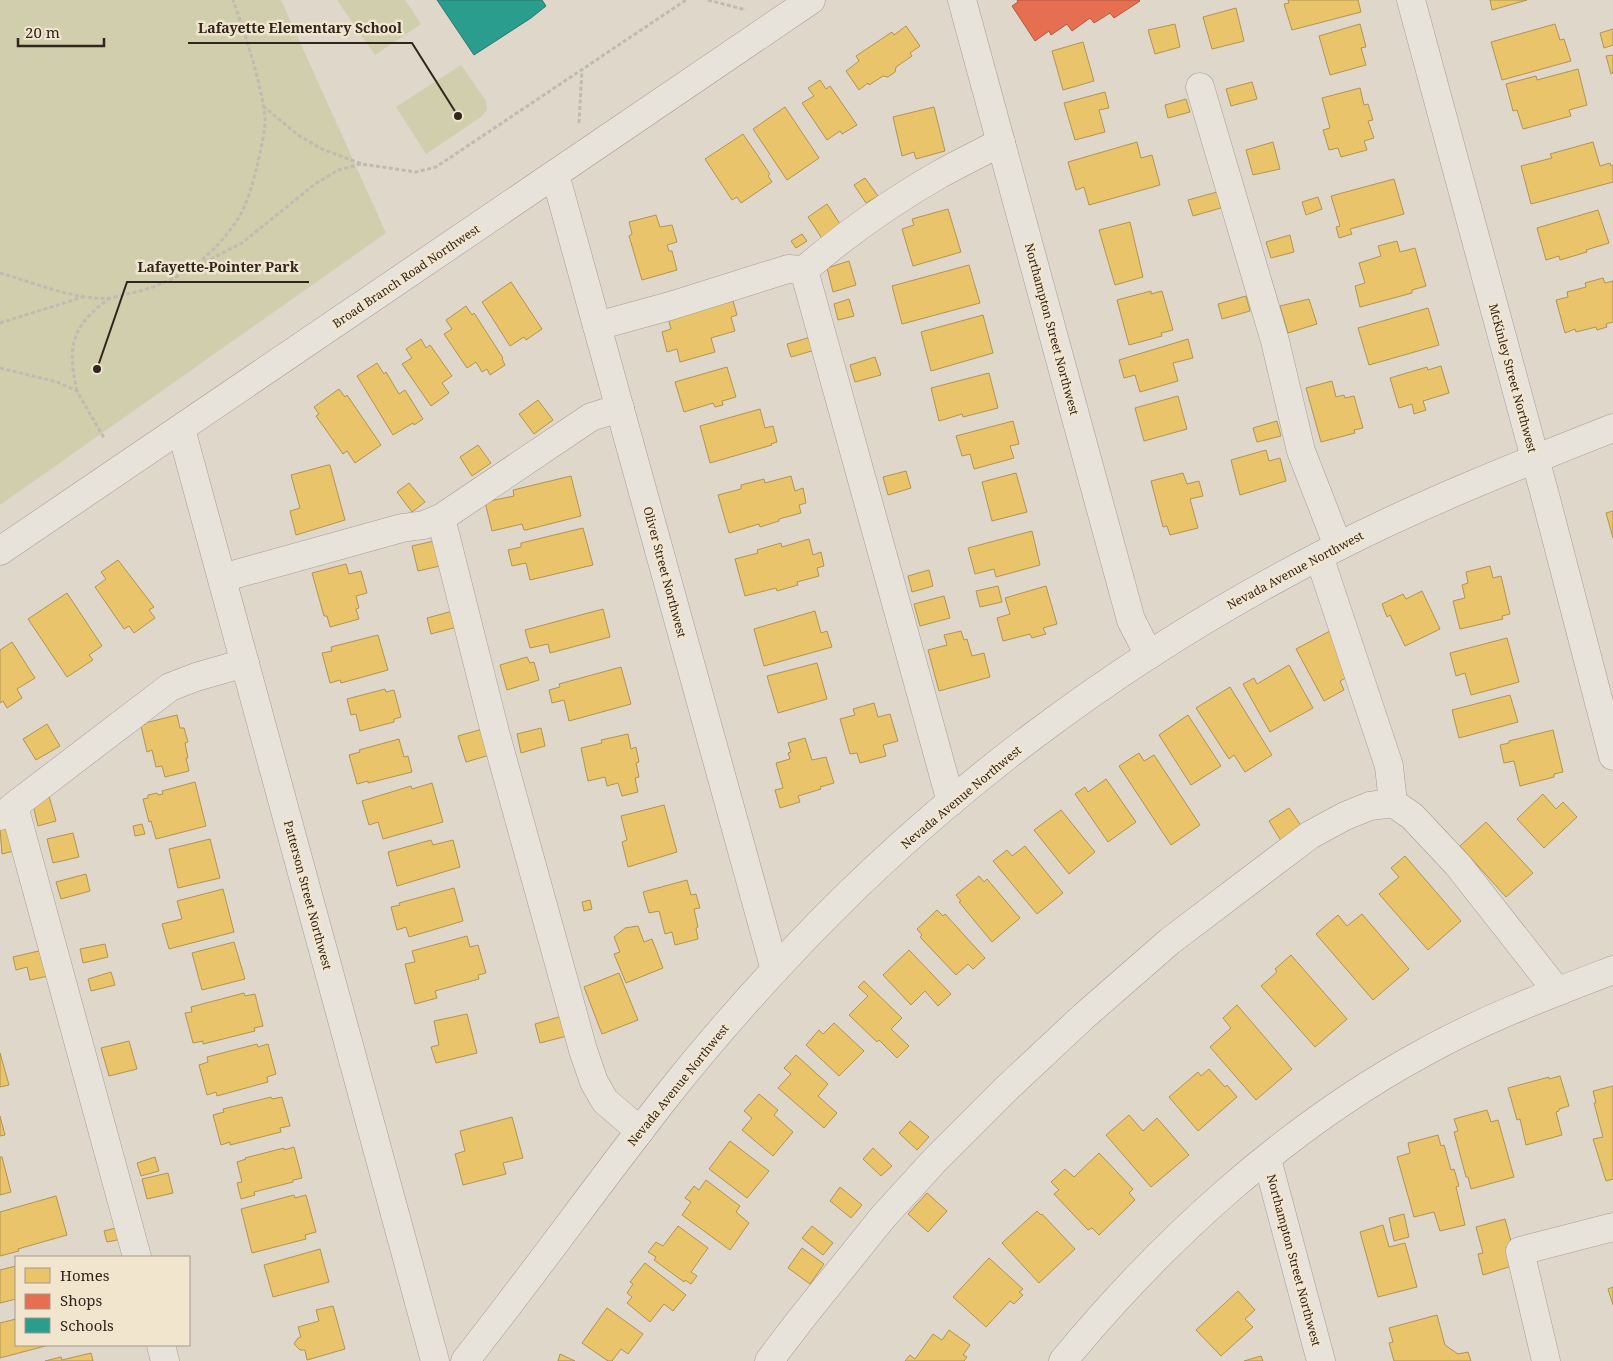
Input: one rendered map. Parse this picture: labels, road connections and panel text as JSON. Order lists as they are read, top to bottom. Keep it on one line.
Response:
{"streets":{"street":["Broad Branch Road Northwest","Northampton Street Northwest","McKinley Street Northwest","Nevada Avenue Northwest","Oliver Street Northwest","Patterson Street Northwest"]},"crossings":[["Broad Branch Road Northwest","Oliver Street Northwest"],["Broad Branch Road Northwest","Patterson Street Northwest"],["Northampton Street Northwest","Nevada Avenue Northwest"],["McKinley Street Northwest","Nevada Avenue Northwest"],["Nevada Avenue Northwest","Oliver Street Northwest"]],"places":["Lafayette Elementary School","Lafayette-Pointer Park"],"legend":["Homes","Shops","Schools"],"scale_bar":"20 m"}
